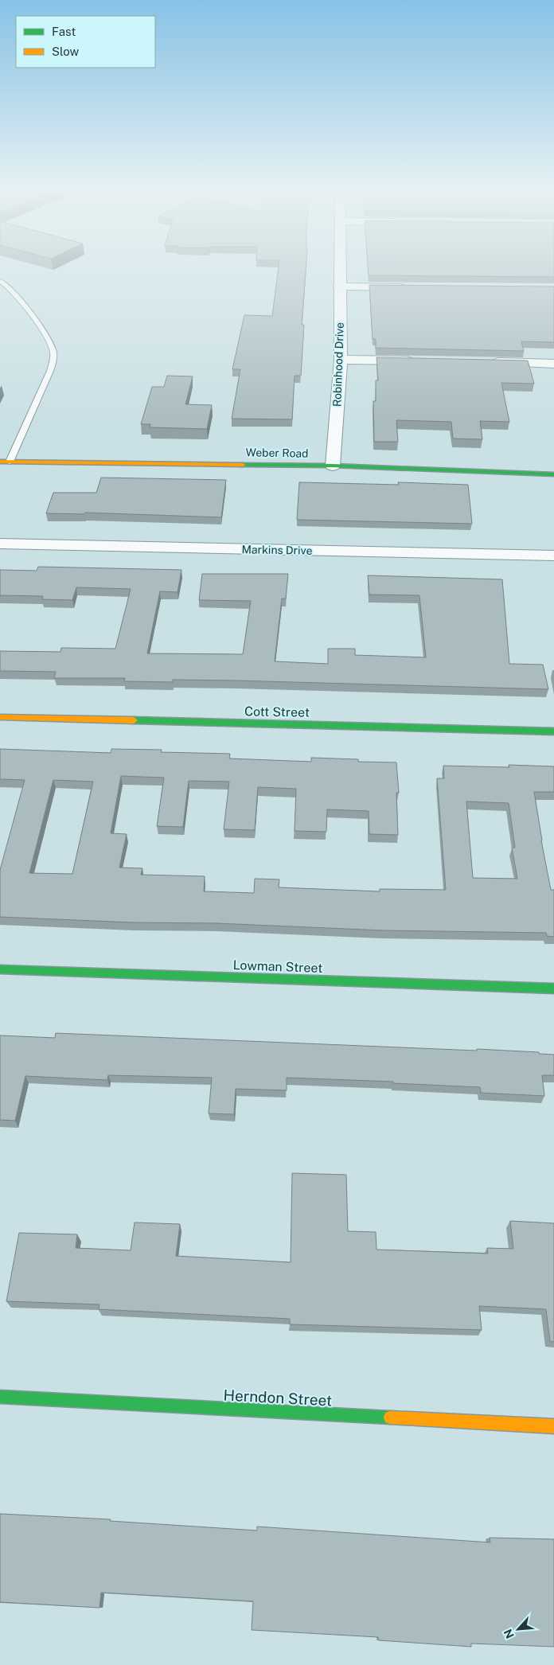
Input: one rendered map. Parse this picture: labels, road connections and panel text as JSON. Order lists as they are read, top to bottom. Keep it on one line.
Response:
{"streets":{"street":["Robinhood Drive","Weber Road","Markins Drive","Cott Street","Lowman Street","Herndon Street"]},"crossings":[["Robinhood Drive","Weber Road"]],"legend":["Fast","Slow"],"north":"bottom left"}
